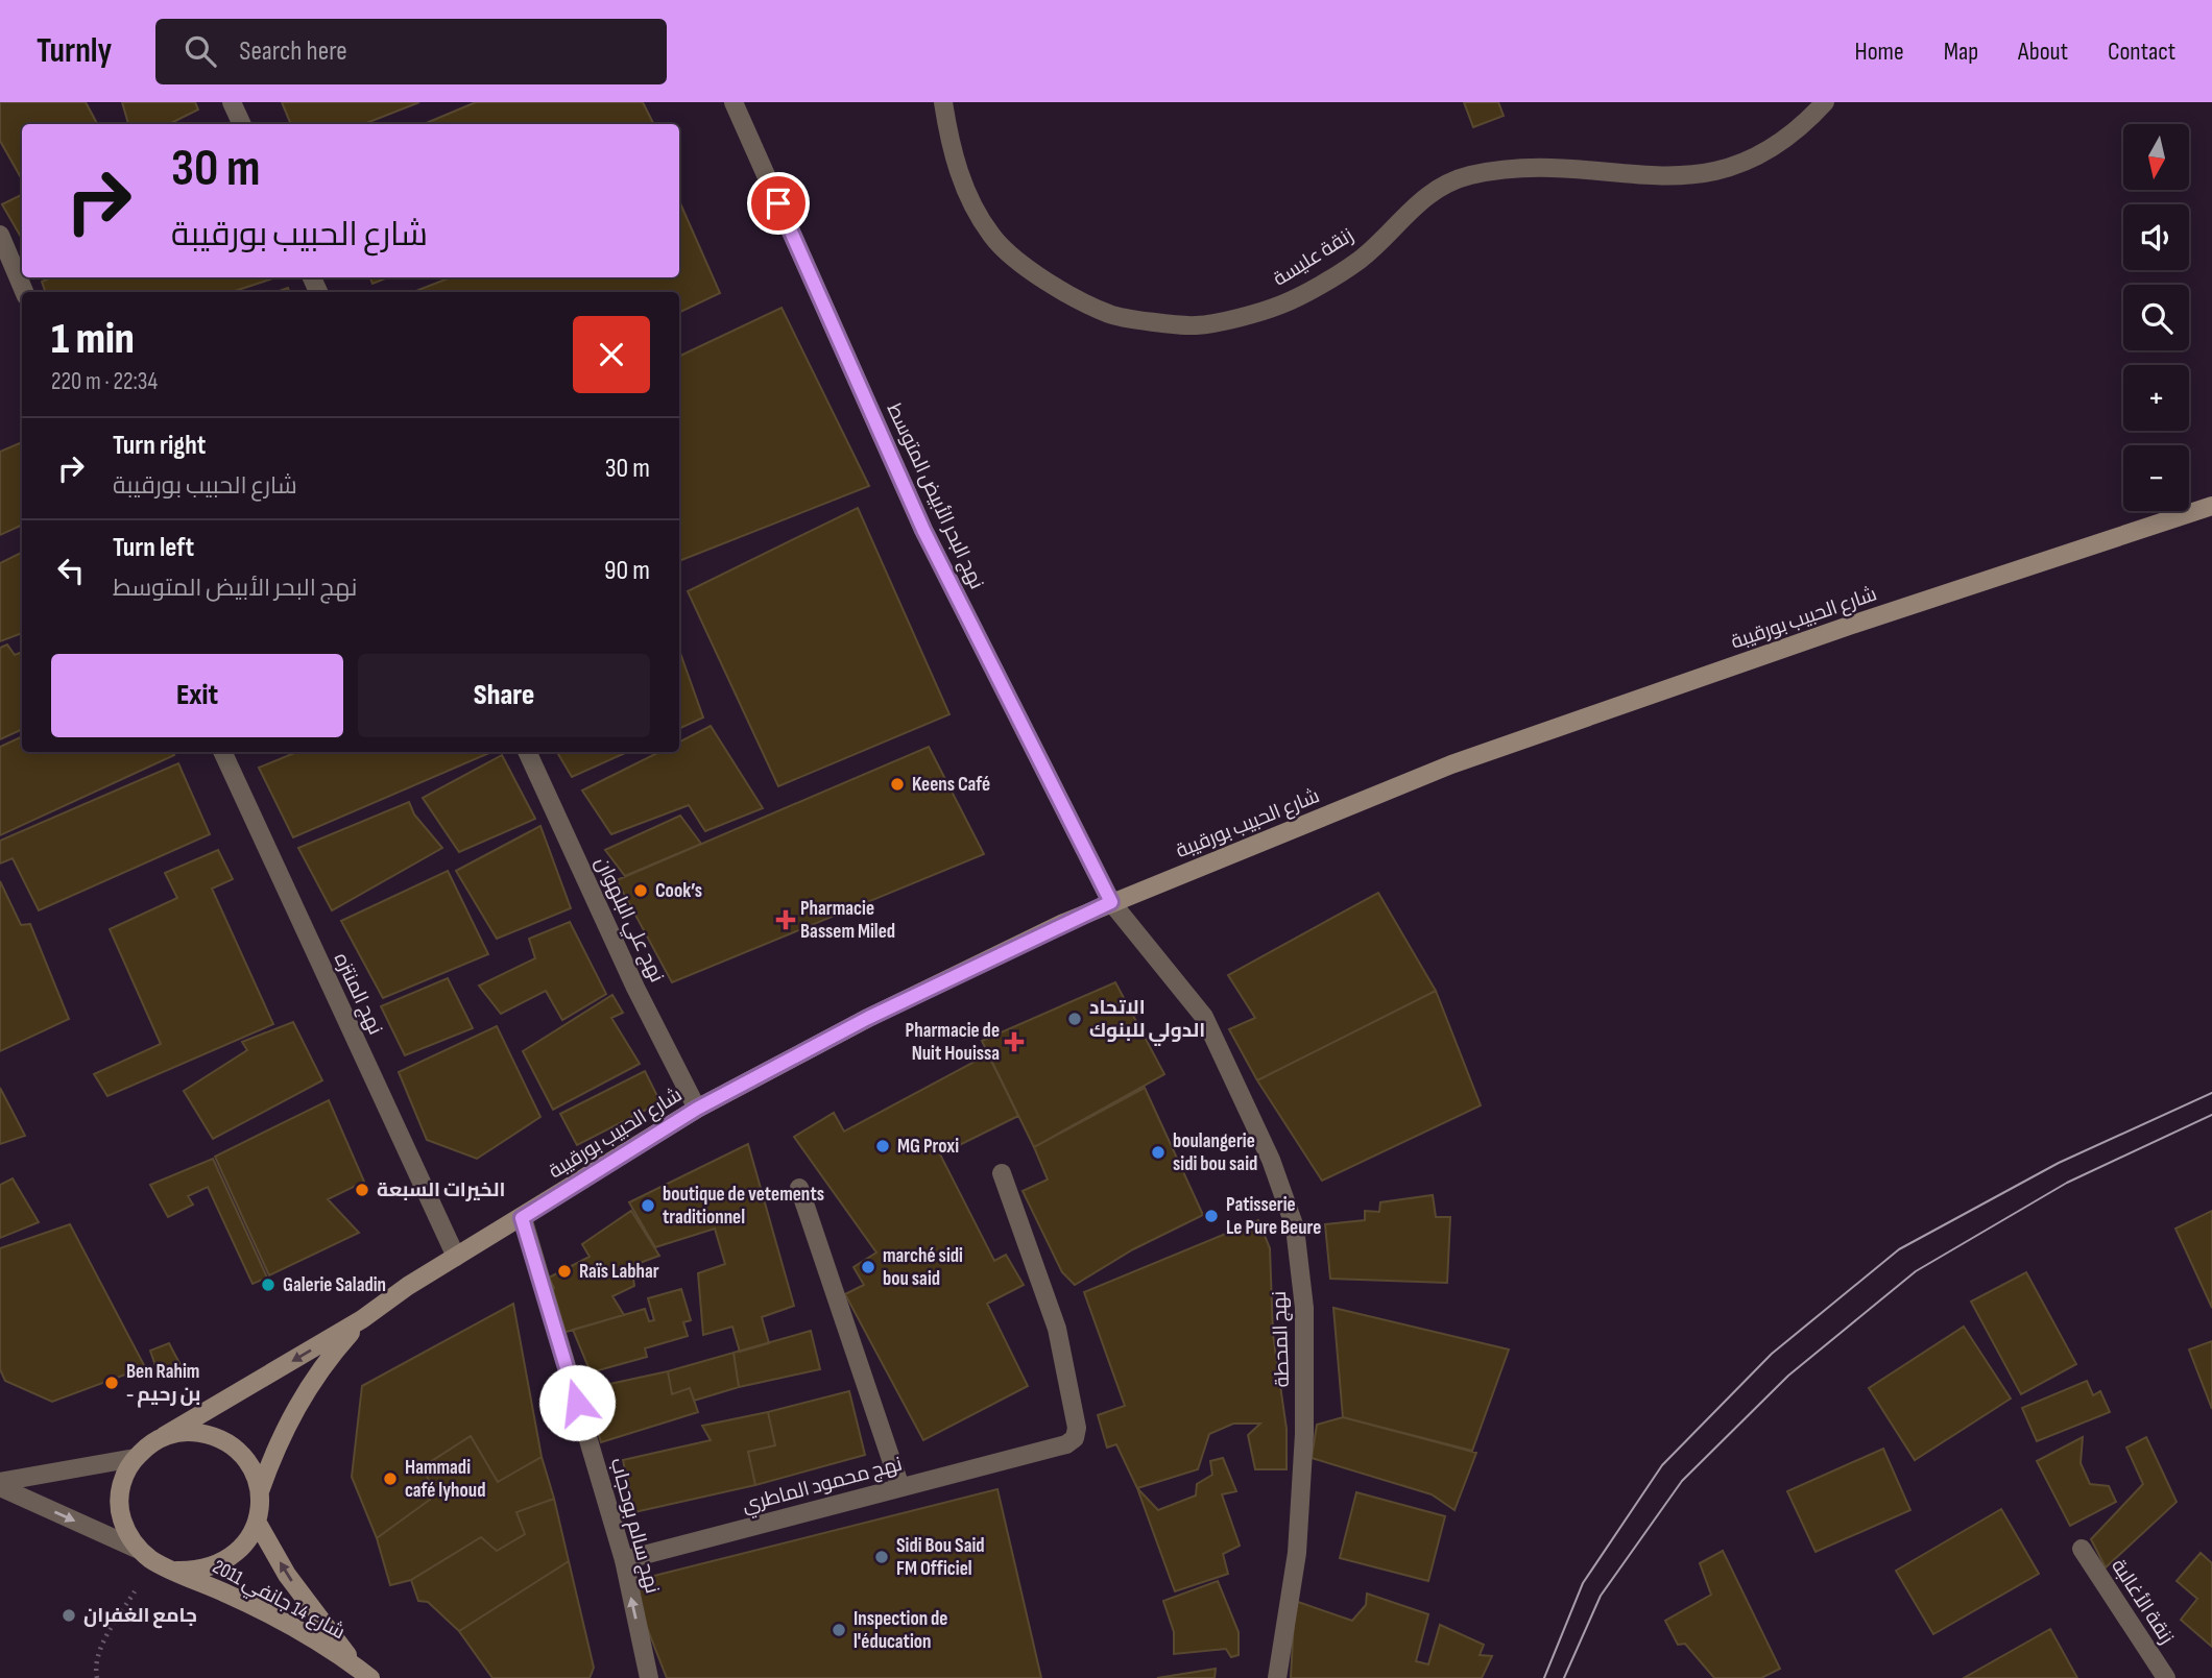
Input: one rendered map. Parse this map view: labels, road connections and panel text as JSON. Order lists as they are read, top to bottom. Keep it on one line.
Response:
{"streets":{"main road":["شارع الحبيب بورقيبة","شارع 14 جانفي 2011"],"street":["زنقة عليسة","نهج البحر الأبيض المتوسط","نهج علي البلهوان","نهج المنتزه","نهج المحطة","نهج محمود الماطري","نهج سالم بوحجاب","زنقة الأغالبة"]},"crossings":[["نهج البحر الأبيض المتوسط","شارع الحبيب بورقيبة"],["نهج البحر الأبيض المتوسط","نهج المحطة"],["شارع الحبيب بورقيبة","نهج علي البلهوان"],["شارع الحبيب بورقيبة","نهج المنتزه"],["شارع الحبيب بورقيبة","نهج سالم بوحجاب"],["شارع الحبيب بورقيبة","شارع 14 جانفي 2011"],["نهج محمود الماطري","نهج سالم بوحجاب"]],"one_way":["شارع 14 جانفي 2011"],"places":{"other":["Keens Café","Cook’s","الاتحاد الدولي للبنوك","MG Proxi","boulangerie sidi bou said","الخيرات السبعة","boutique de vetements traditionnel","Patisserie Le Pure Beure","marché sidi bou said","Raïs Labhar","Galerie Saladin","Ben Rahim - بن رحيم","Hammadi café lyhoud","Sidi Bou Said FM Officiel","جامع الغفران","Inspection de l'éducation"],"health":["Pharmacie Bassem Miled","Pharmacie de Nuit Houissa"]},"north":"bottom","page":{"header":"Turnly","search":"Search here","nav":["Home","Map","About","Contact"],"map_buttons":["+","−"],"turn":["30 m","شارع الحبيب بورقيبة"],"heading":["1 min","220 m · 22:34"],"list":[{"name":"Turn right","note":"شارع الحبيب بورقيبة","value":"30 m"},{"name":"Turn left","note":"نهج البحر الأبيض المتوسط","value":"90 m"}],"buttons":["Exit","Share"]}}
